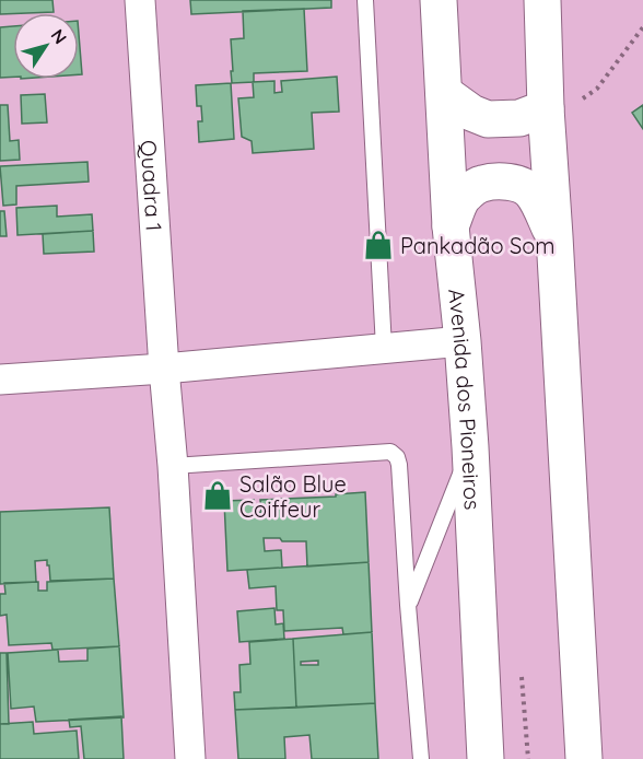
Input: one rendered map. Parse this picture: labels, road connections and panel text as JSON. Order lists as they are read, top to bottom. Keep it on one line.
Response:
{"streets":{"main road":["Avenida dos Pioneiros"],"street":["Quadra 1"]},"places":{"shop":["Pankadão Som","Salão Blue Coiffeur"]},"north":"top right"}
